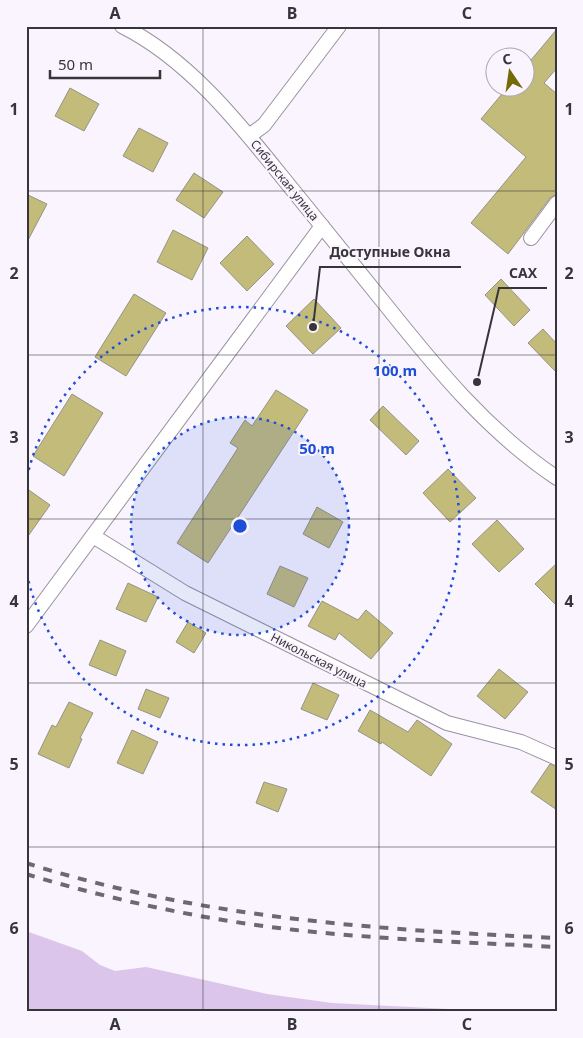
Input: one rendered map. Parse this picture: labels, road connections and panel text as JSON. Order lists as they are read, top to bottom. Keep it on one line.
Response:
{"streets":{"street":["Сибирская улица","Никольская улица"]},"places":["Доступные Окна","САХ"],"scale_bar":"50 m","north":"top","grid":{"columns":["A","B","C"],"rows":["1","2","3","4","5","6"]},"rings":["100 m","50 m"]}
